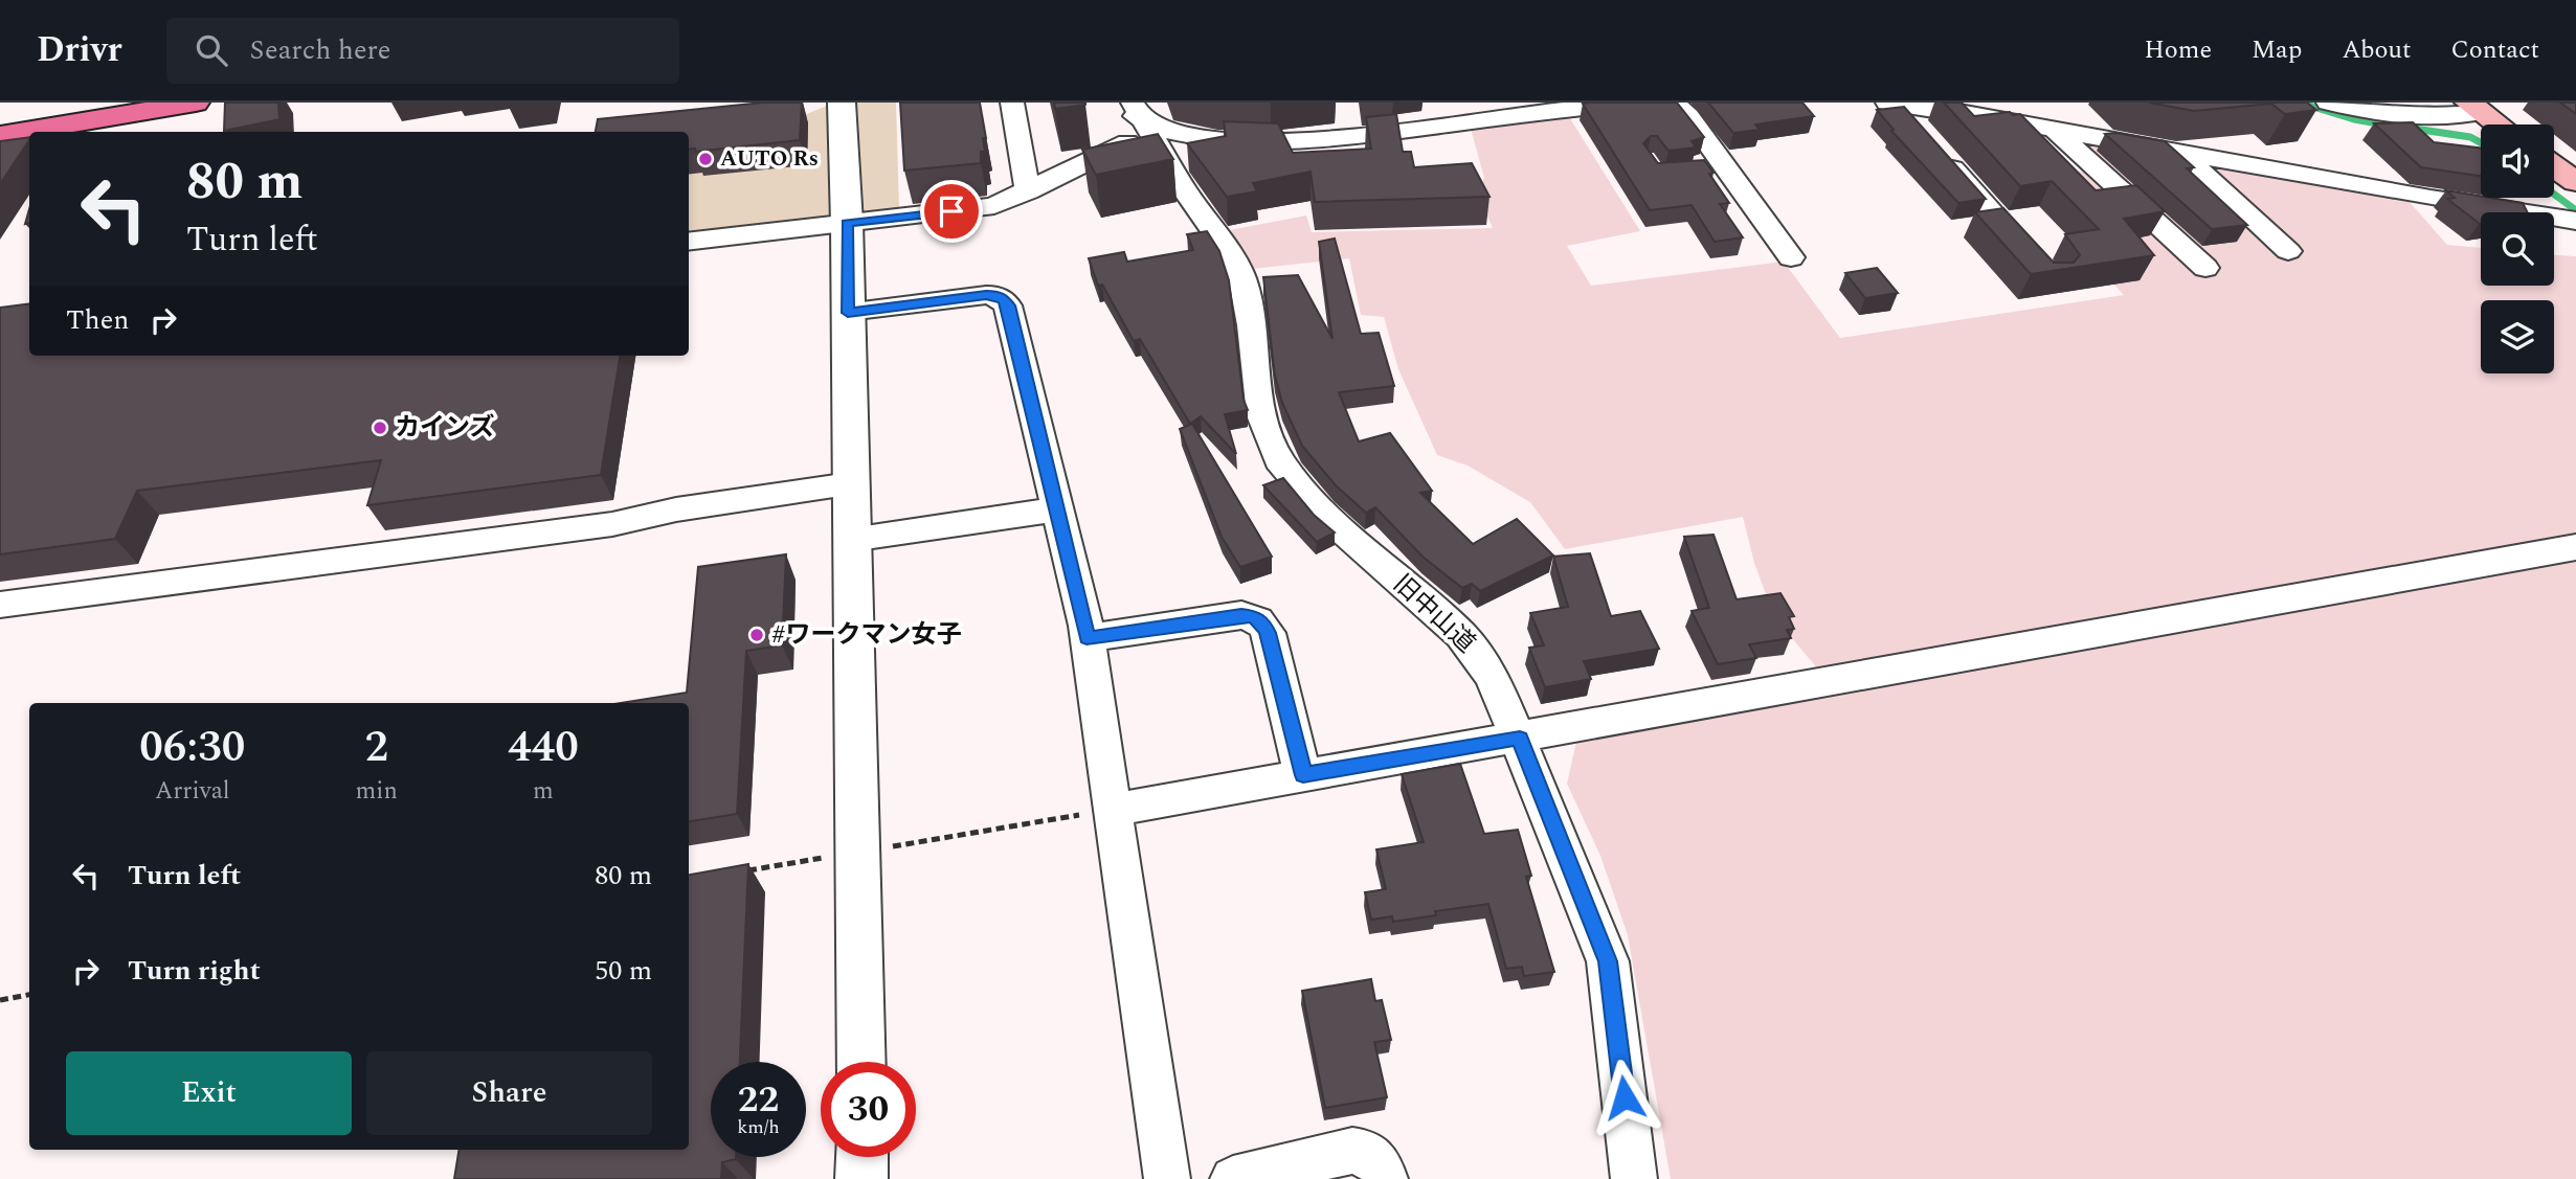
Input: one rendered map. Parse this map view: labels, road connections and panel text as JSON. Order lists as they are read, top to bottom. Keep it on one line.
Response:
{"streets":{"street":["旧中山道"]},"places":["AUTO Rs","カインズ","#ワークマン女子"],"page":{"header":"Drivr","search":"Search here","nav":["Home","Map","About","Contact"],"turn":["80 m","Turn left"],"then":"Then","eta":["06:30","Arrival","2","min","440","m"],"list":[{"name":"Turn left","value":"80 m"},{"name":"Turn right","value":"50 m"}],"buttons":["Exit","Share"],"speed":"22 km/h","limit":"30"}}
